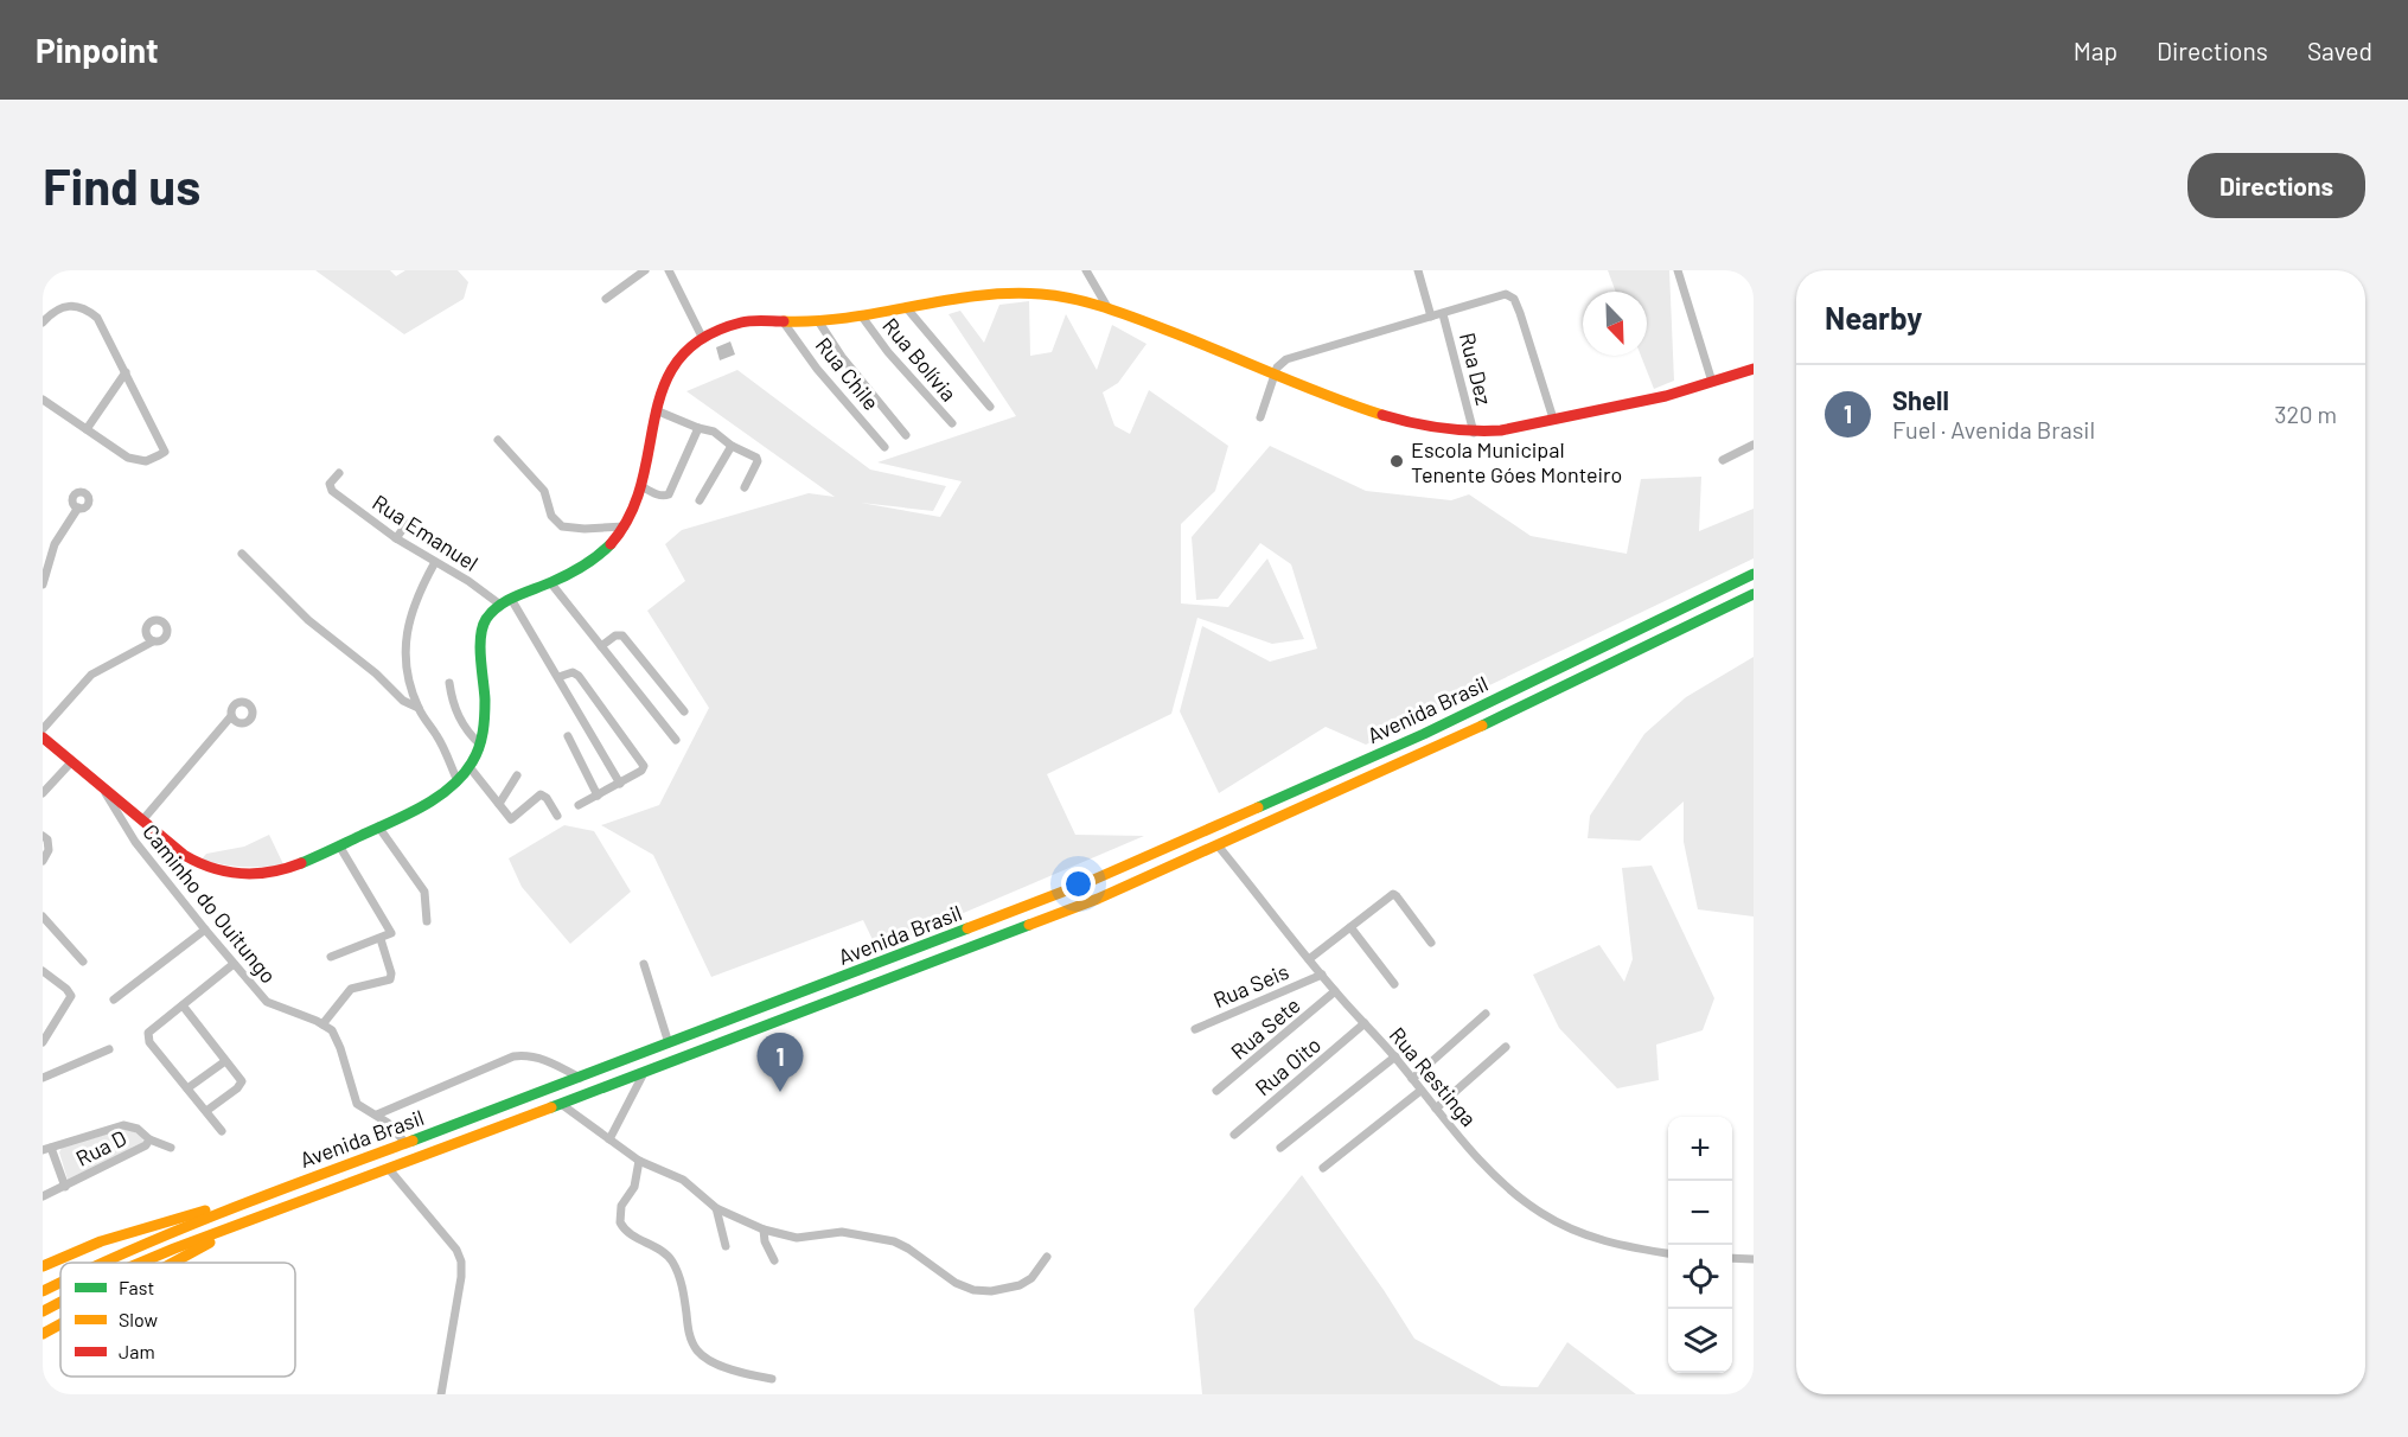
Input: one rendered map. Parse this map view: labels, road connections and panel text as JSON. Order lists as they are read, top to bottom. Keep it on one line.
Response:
{"streets":{"main road":["Avenida Brasil"],"street":["Rua Bolívia","Rua Dez","Rua Chile","Rua Emanuel","Caminho do Ouitungo","Rua Seis","Rua Sete","Rua Oito","Rua Restinga","Rua D"]},"crossings":[["Avenida Brasil","Rua Restinga"],["Rua Seis","Rua Restinga"],["Rua Sete","Rua Restinga"],["Rua Oito","Rua Restinga"]],"places":["Escola Municipal Tenente Góes Monteiro"],"legend":["Fast","Slow","Jam"],"north":"bottom right","page":{"header":"Pinpoint","nav":["Map","Directions","Saved"],"buttons":"Directions","title":"Find us","heading":"Nearby","list":[{"mark":"1","name":"Shell","note":"Fuel · Avenida Brasil","value":"320 m"}],"pins":"1","map_buttons":["+","−"]}}
